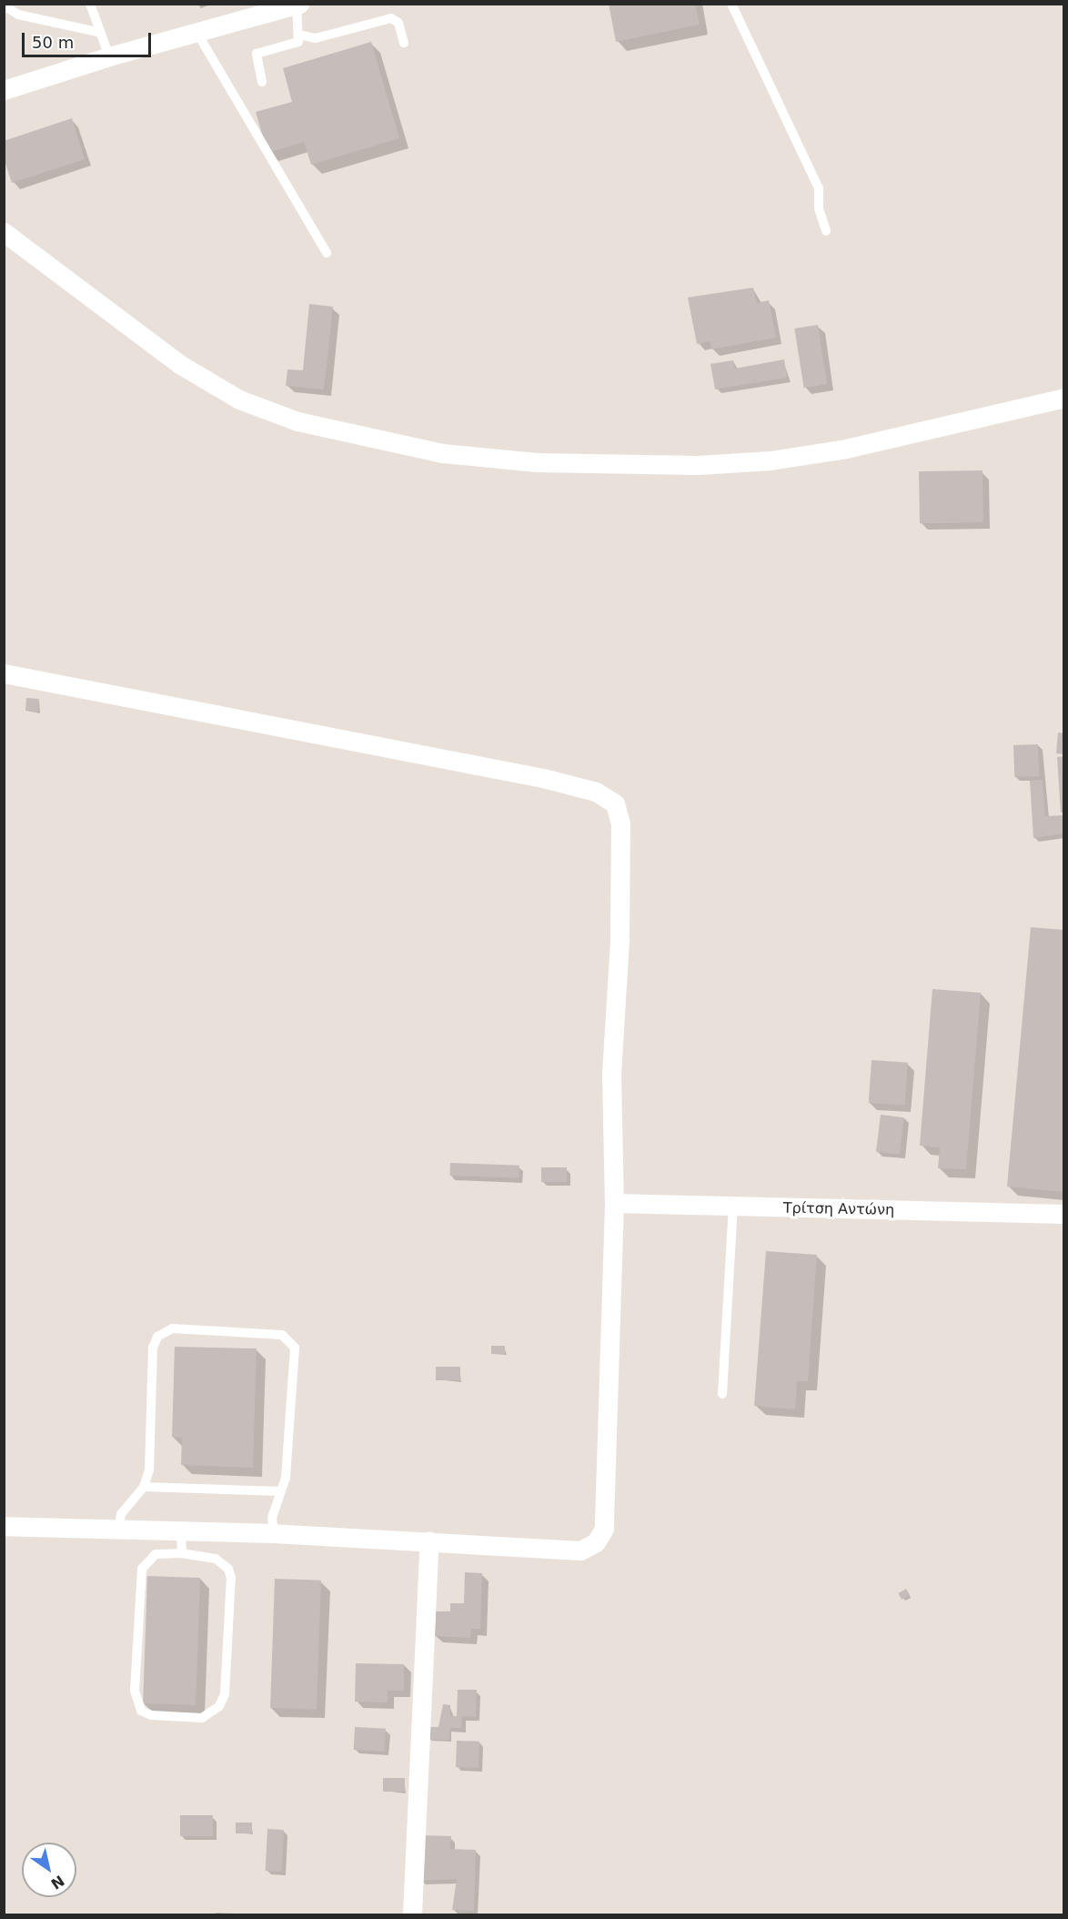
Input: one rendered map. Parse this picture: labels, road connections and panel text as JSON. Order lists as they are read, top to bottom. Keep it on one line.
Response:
{"streets":{"street":["Τρίτση Αντώνη"]},"scale_bar":"50 m","north":"bottom right"}
